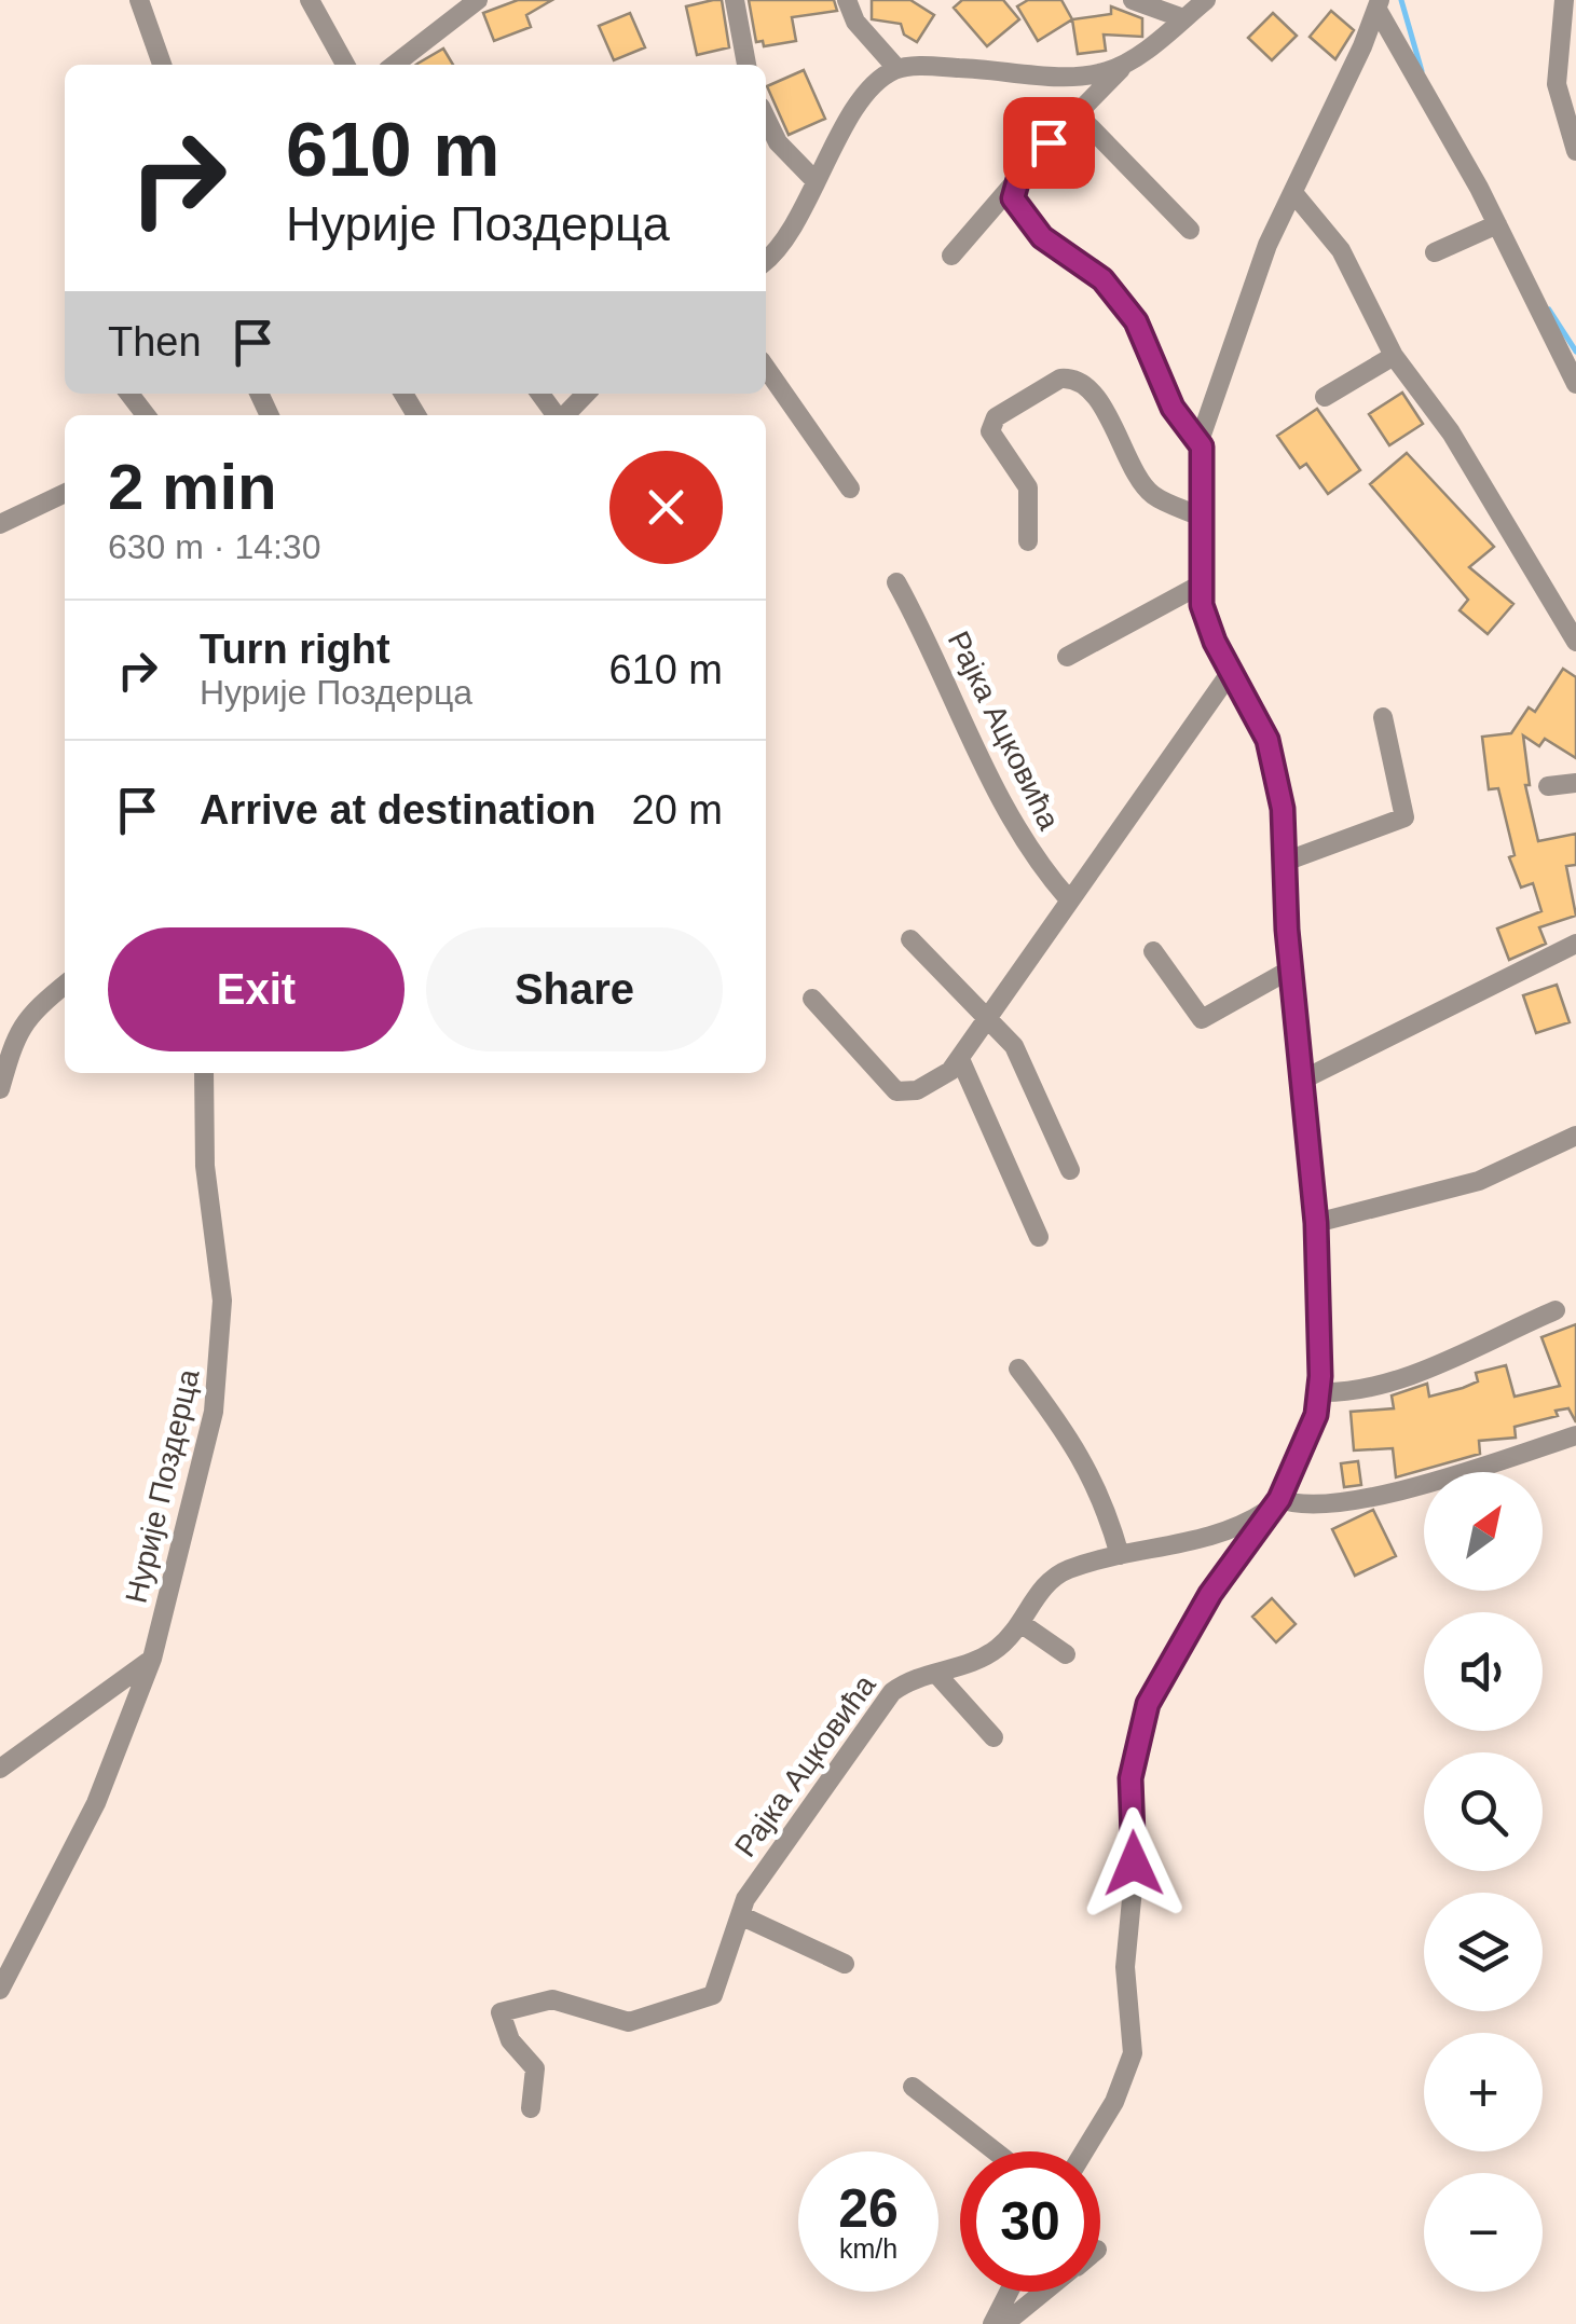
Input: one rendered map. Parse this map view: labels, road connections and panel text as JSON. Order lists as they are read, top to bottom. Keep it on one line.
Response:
{"streets":{"street":["Рајка Ацковића","Нурије Поздерца"]},"north":"top right","page":{"turn":["610 m","Нурије Поздерца"],"then":"Then","heading":["2 min","630 m · 14:30"],"list":[{"name":"Turn right","note":"Нурије Поздерца","value":"610 m"},{"name":"Arrive at destination","value":"20 m"}],"buttons":["Exit","Share"],"map_buttons":["+","−"],"speed":"26 km/h","limit":"30"}}
